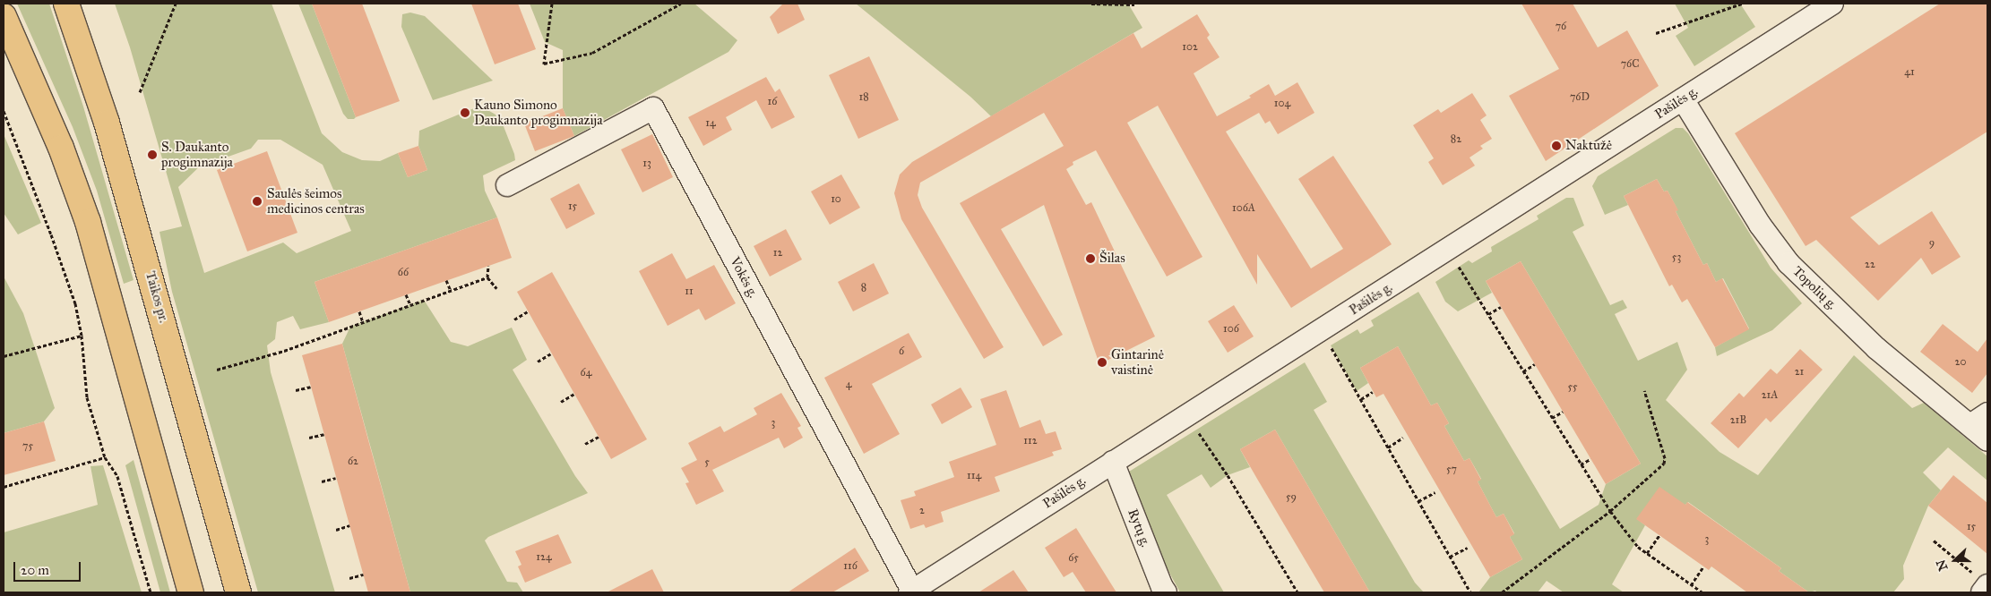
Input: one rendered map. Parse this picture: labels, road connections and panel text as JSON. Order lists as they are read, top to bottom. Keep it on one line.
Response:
{"streets":{"main road":["Taikos pr."],"street":["Pašilės g.","Vokės g.","Topolių g.","Rytų g."]},"crossings":[["Pašilės g.","Vokės g."],["Pašilės g.","Topolių g."],["Pašilės g.","Rytų g."]],"places":["Kauno Simono Daukanto progimnazija","Naktužė","S. Daukanto progimnazija","Saulės šeimos medicinos centras","Šilas","Gintarinė vaistinė"],"house_numbers":["76","102","76C","41","18","76D","16","104","14","82","13","10","15","106A","9","12","53","22","66","8","11","106","6","20","21","64","4","55","21A","21B","3","112","75","62","5","57","114","59","2","15","3","124","65","116"],"scale_bar":"20 m","north":"left"}
